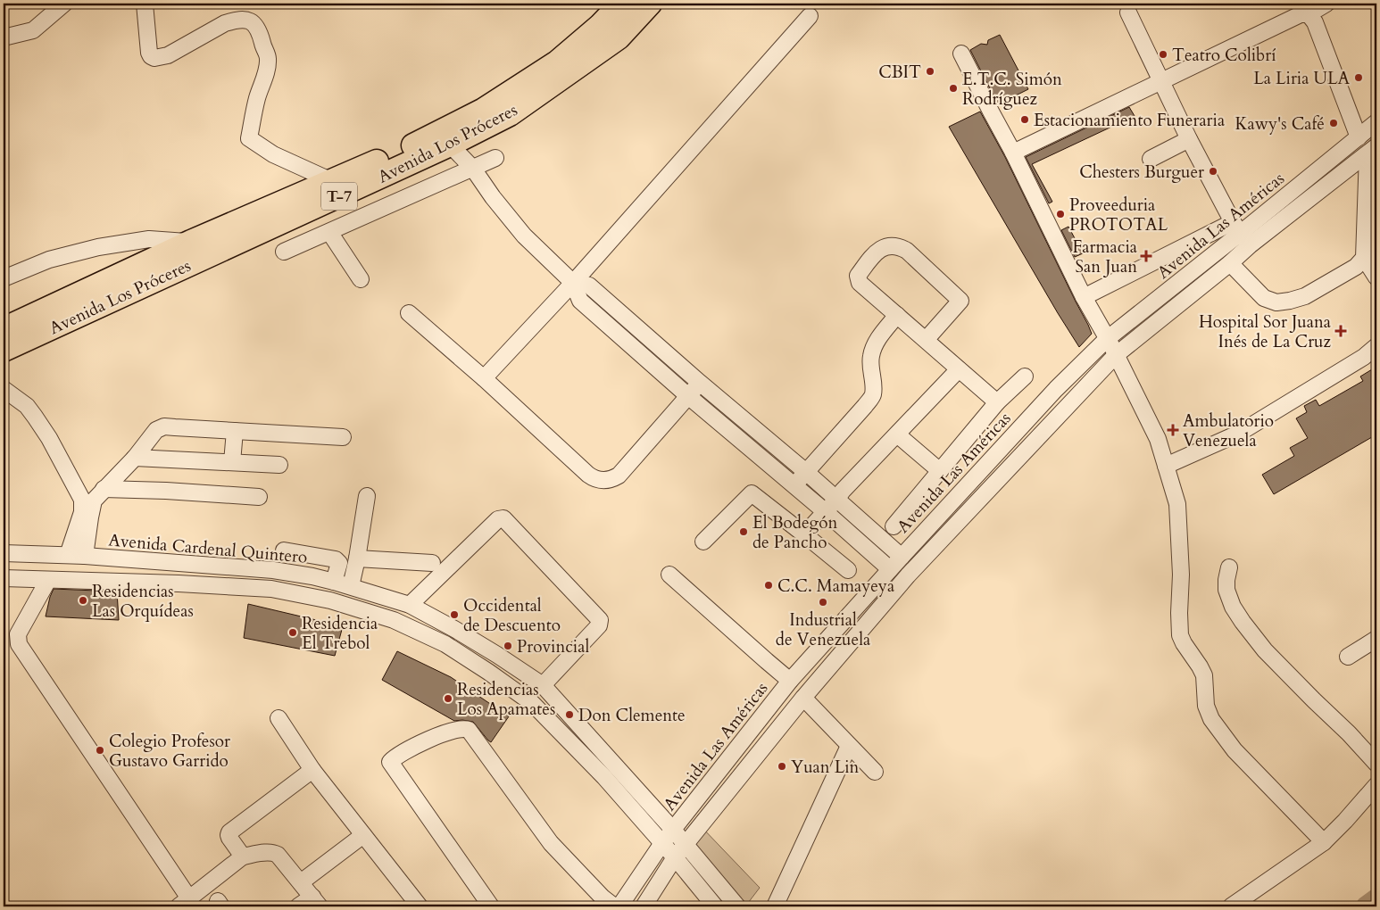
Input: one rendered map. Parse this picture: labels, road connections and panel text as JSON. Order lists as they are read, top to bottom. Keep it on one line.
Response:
{"streets":{"highway":["Avenida Los Próceres","T-7"],"street":["Avenida Las Américas","Avenida Cardenal Quintero"]},"crossings":[["Avenida Las Américas","Avenida Cardenal Quintero"]],"places":{"other":["Teatro Colibrí","CBIT","La Liria ULA","E.T.C. Simón Rodríguez","Estacionamiento Funeraria","Kawy's Café","Chesters Burguer","Proveeduria PROTOTAL","El Bodegón de Pancho","C.C. Mamayeya","Residencias Las Orquídeas","Industrial de Venezuela","Occidental de Descuento","Residencia El Trebol","Provincial","Residencias Los Apamates","Don Clemente","Colegio Profesor Gustavo Garrido","Yuan Lin"],"health":["Farmacia San Juan","Hospital Sor Juana Inés de La Cruz","Ambulatorio Venezuela"]}}
